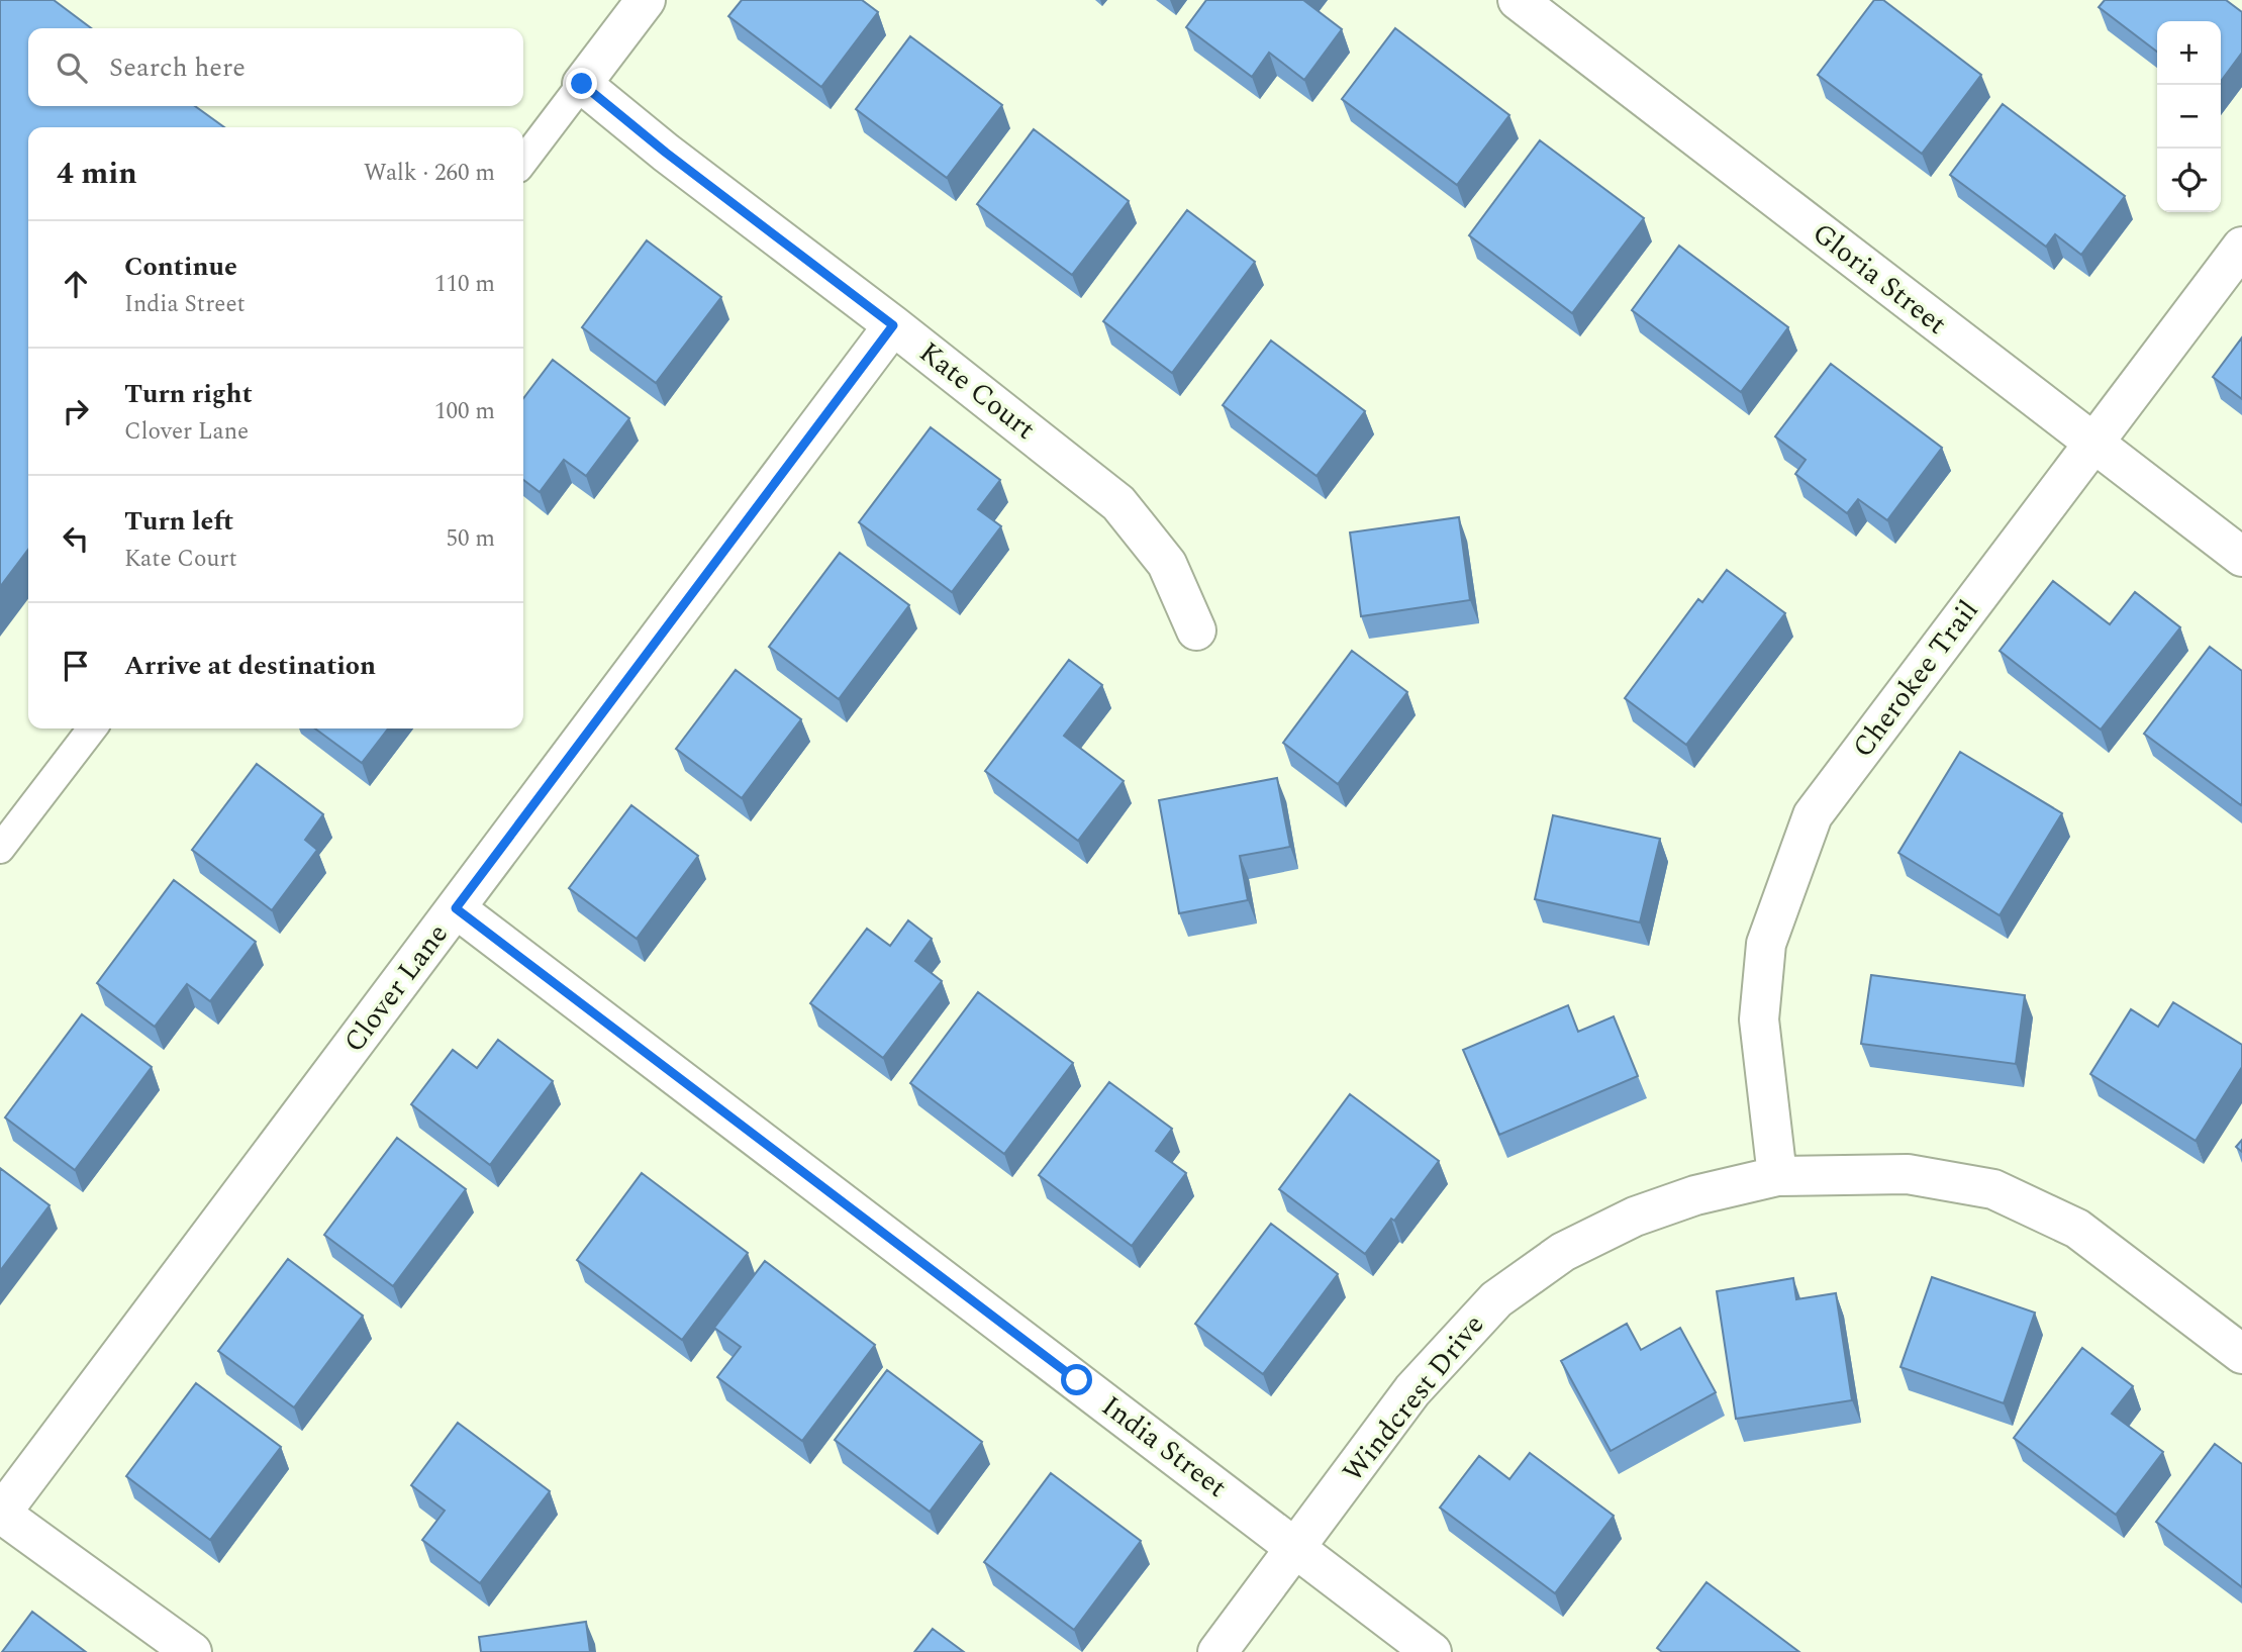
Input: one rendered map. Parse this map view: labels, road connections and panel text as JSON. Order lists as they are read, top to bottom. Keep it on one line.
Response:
{"streets":{"street":["Gloria Street","Kate Court","Cherokee Trail","Clover Lane","Windcrest Drive","India Street"]},"crossings":[["Gloria Street","Cherokee Trail"],["Kate Court","Clover Lane"],["Cherokee Trail","Windcrest Drive"],["Clover Lane","India Street"],["Windcrest Drive","India Street"]],"page":{"map_buttons":["+","−"],"search":"Search here","heading":["4 min","Walk · 260 m"],"list":[["Continue","India Street","110 m"],["Turn right","Clover Lane","100 m"],["Turn left","Kate Court","50 m"],"Arrive at destination"]}}
